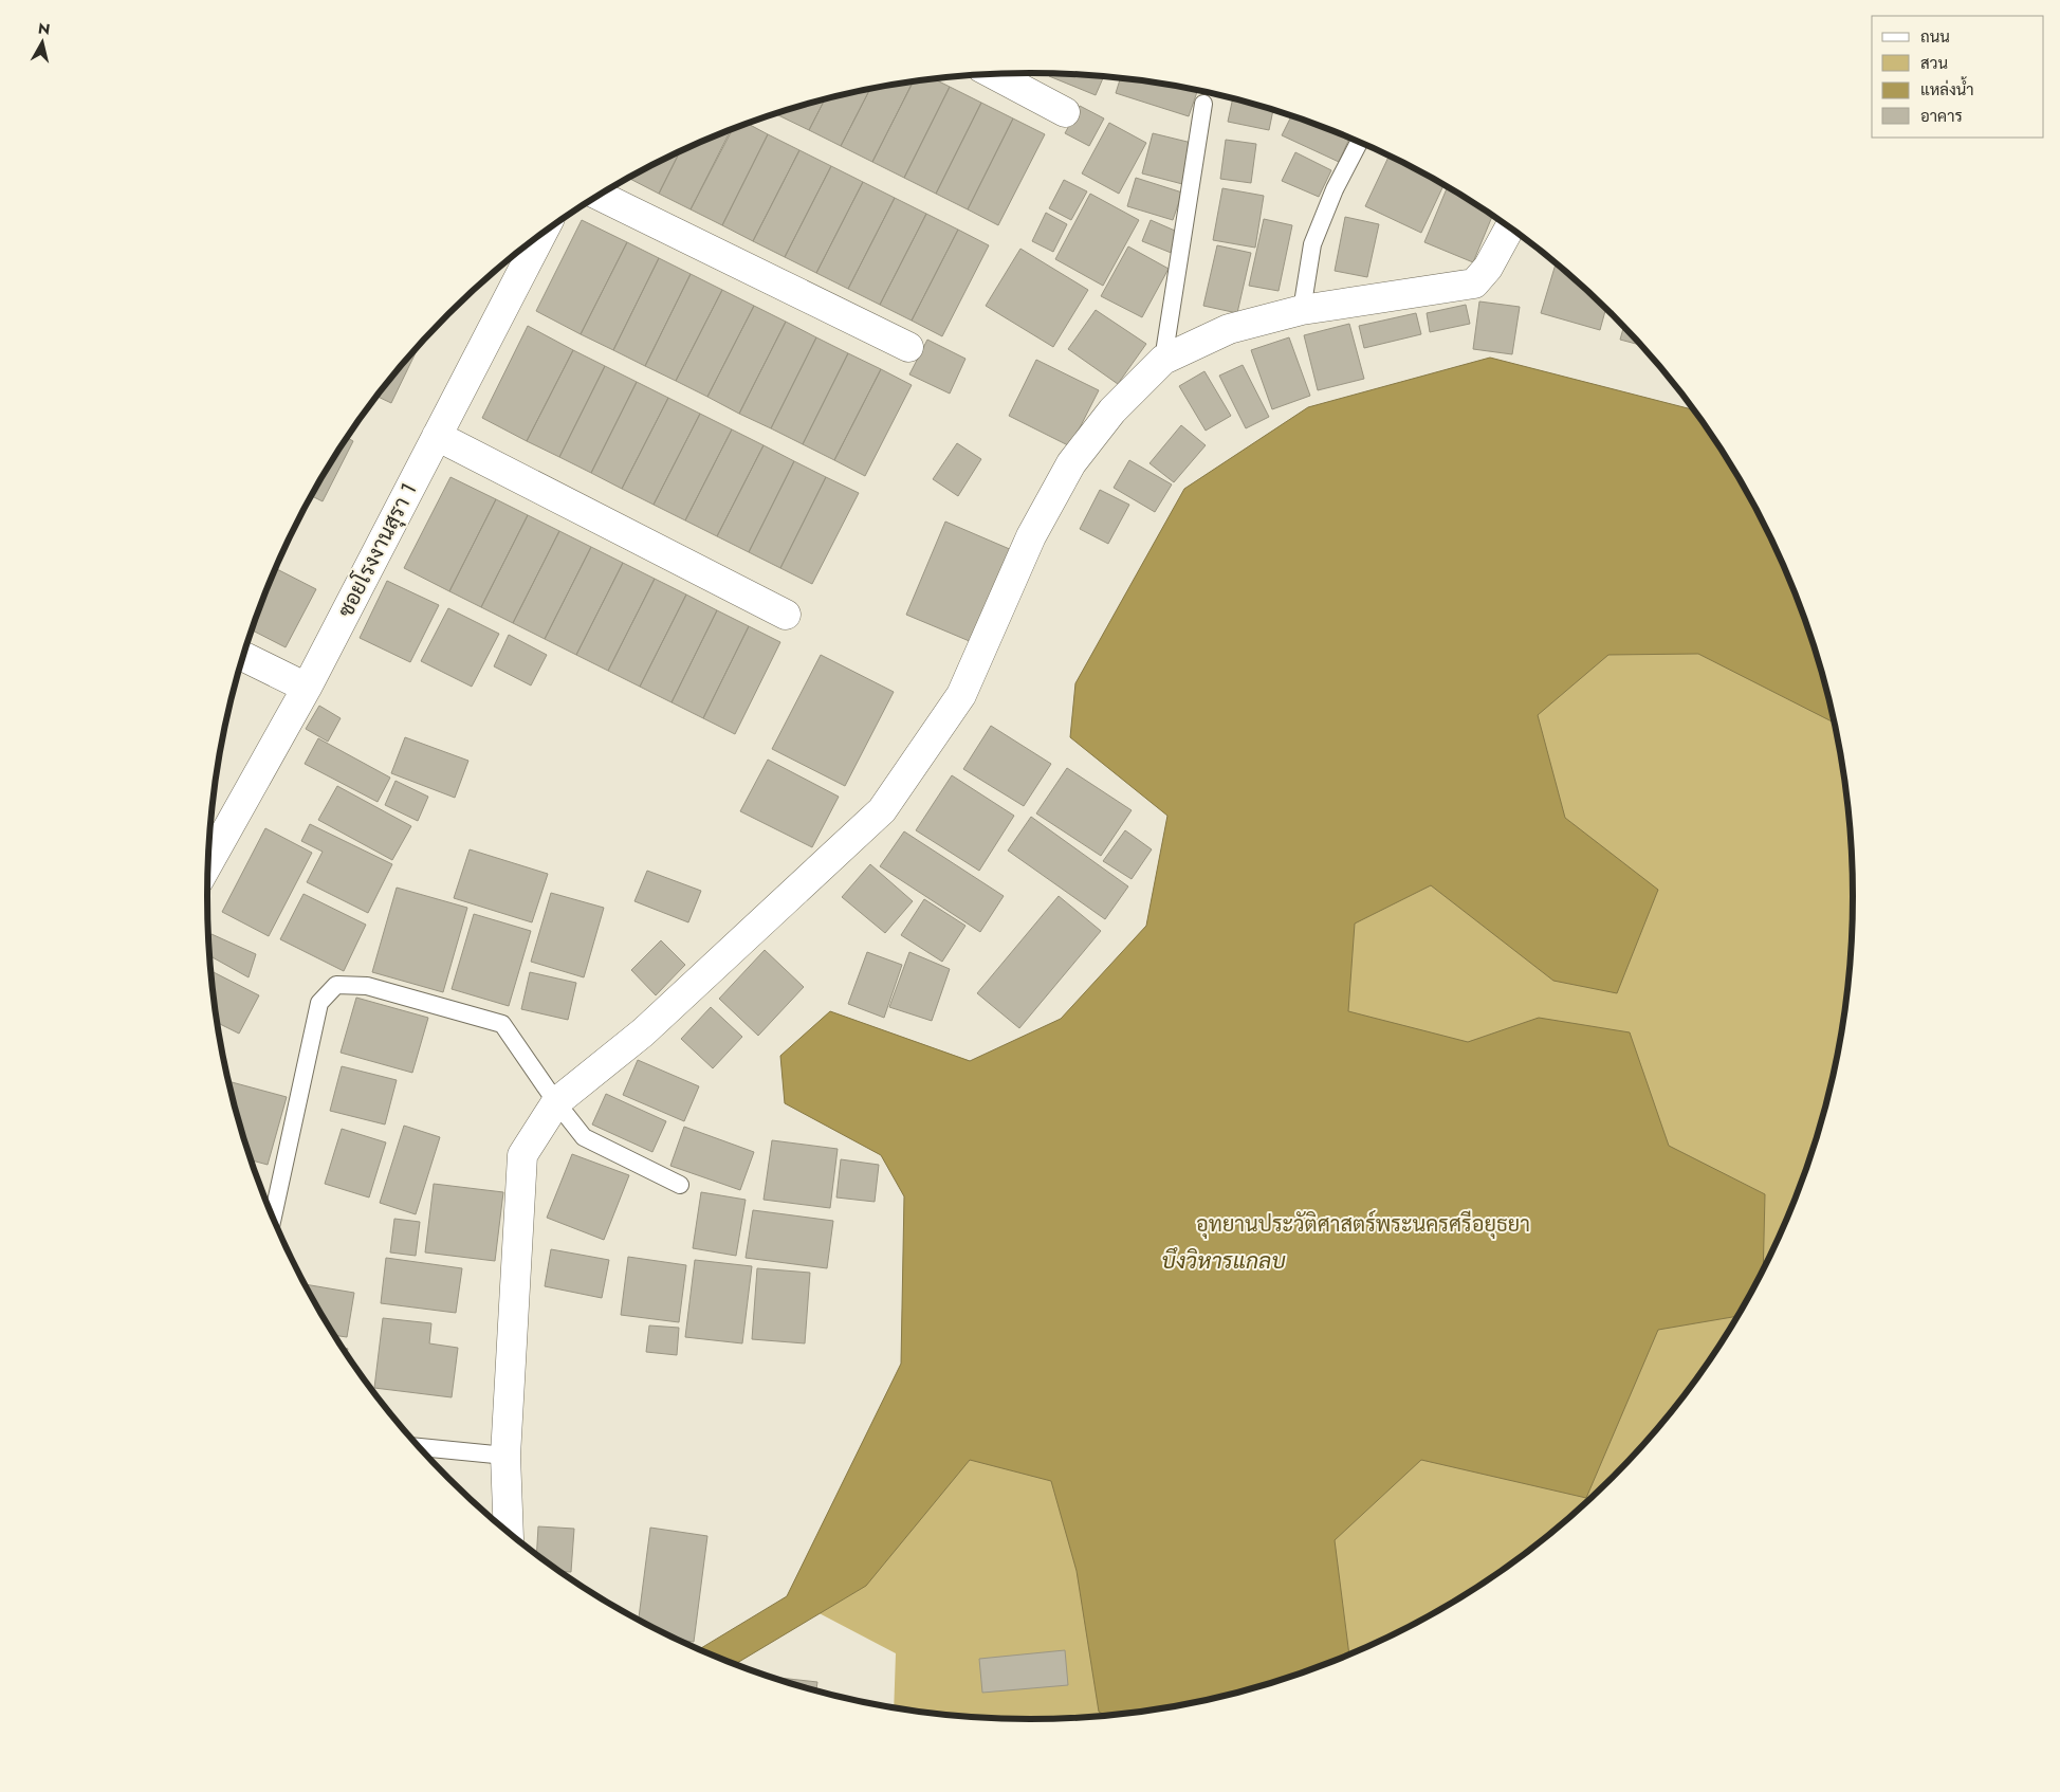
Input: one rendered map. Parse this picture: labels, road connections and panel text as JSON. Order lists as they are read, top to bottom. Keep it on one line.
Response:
{"streets":{"street":["ซอยโรงงานสุรา 1"]},"water":["บึงวิหารแกลบ"],"parks":["อุทยานประวัติศาสตร์พระนครศรีอยุธยา"],"legend":["ถนน","สวน","แหล่งน้ำ","อาคาร"],"north":"top"}
